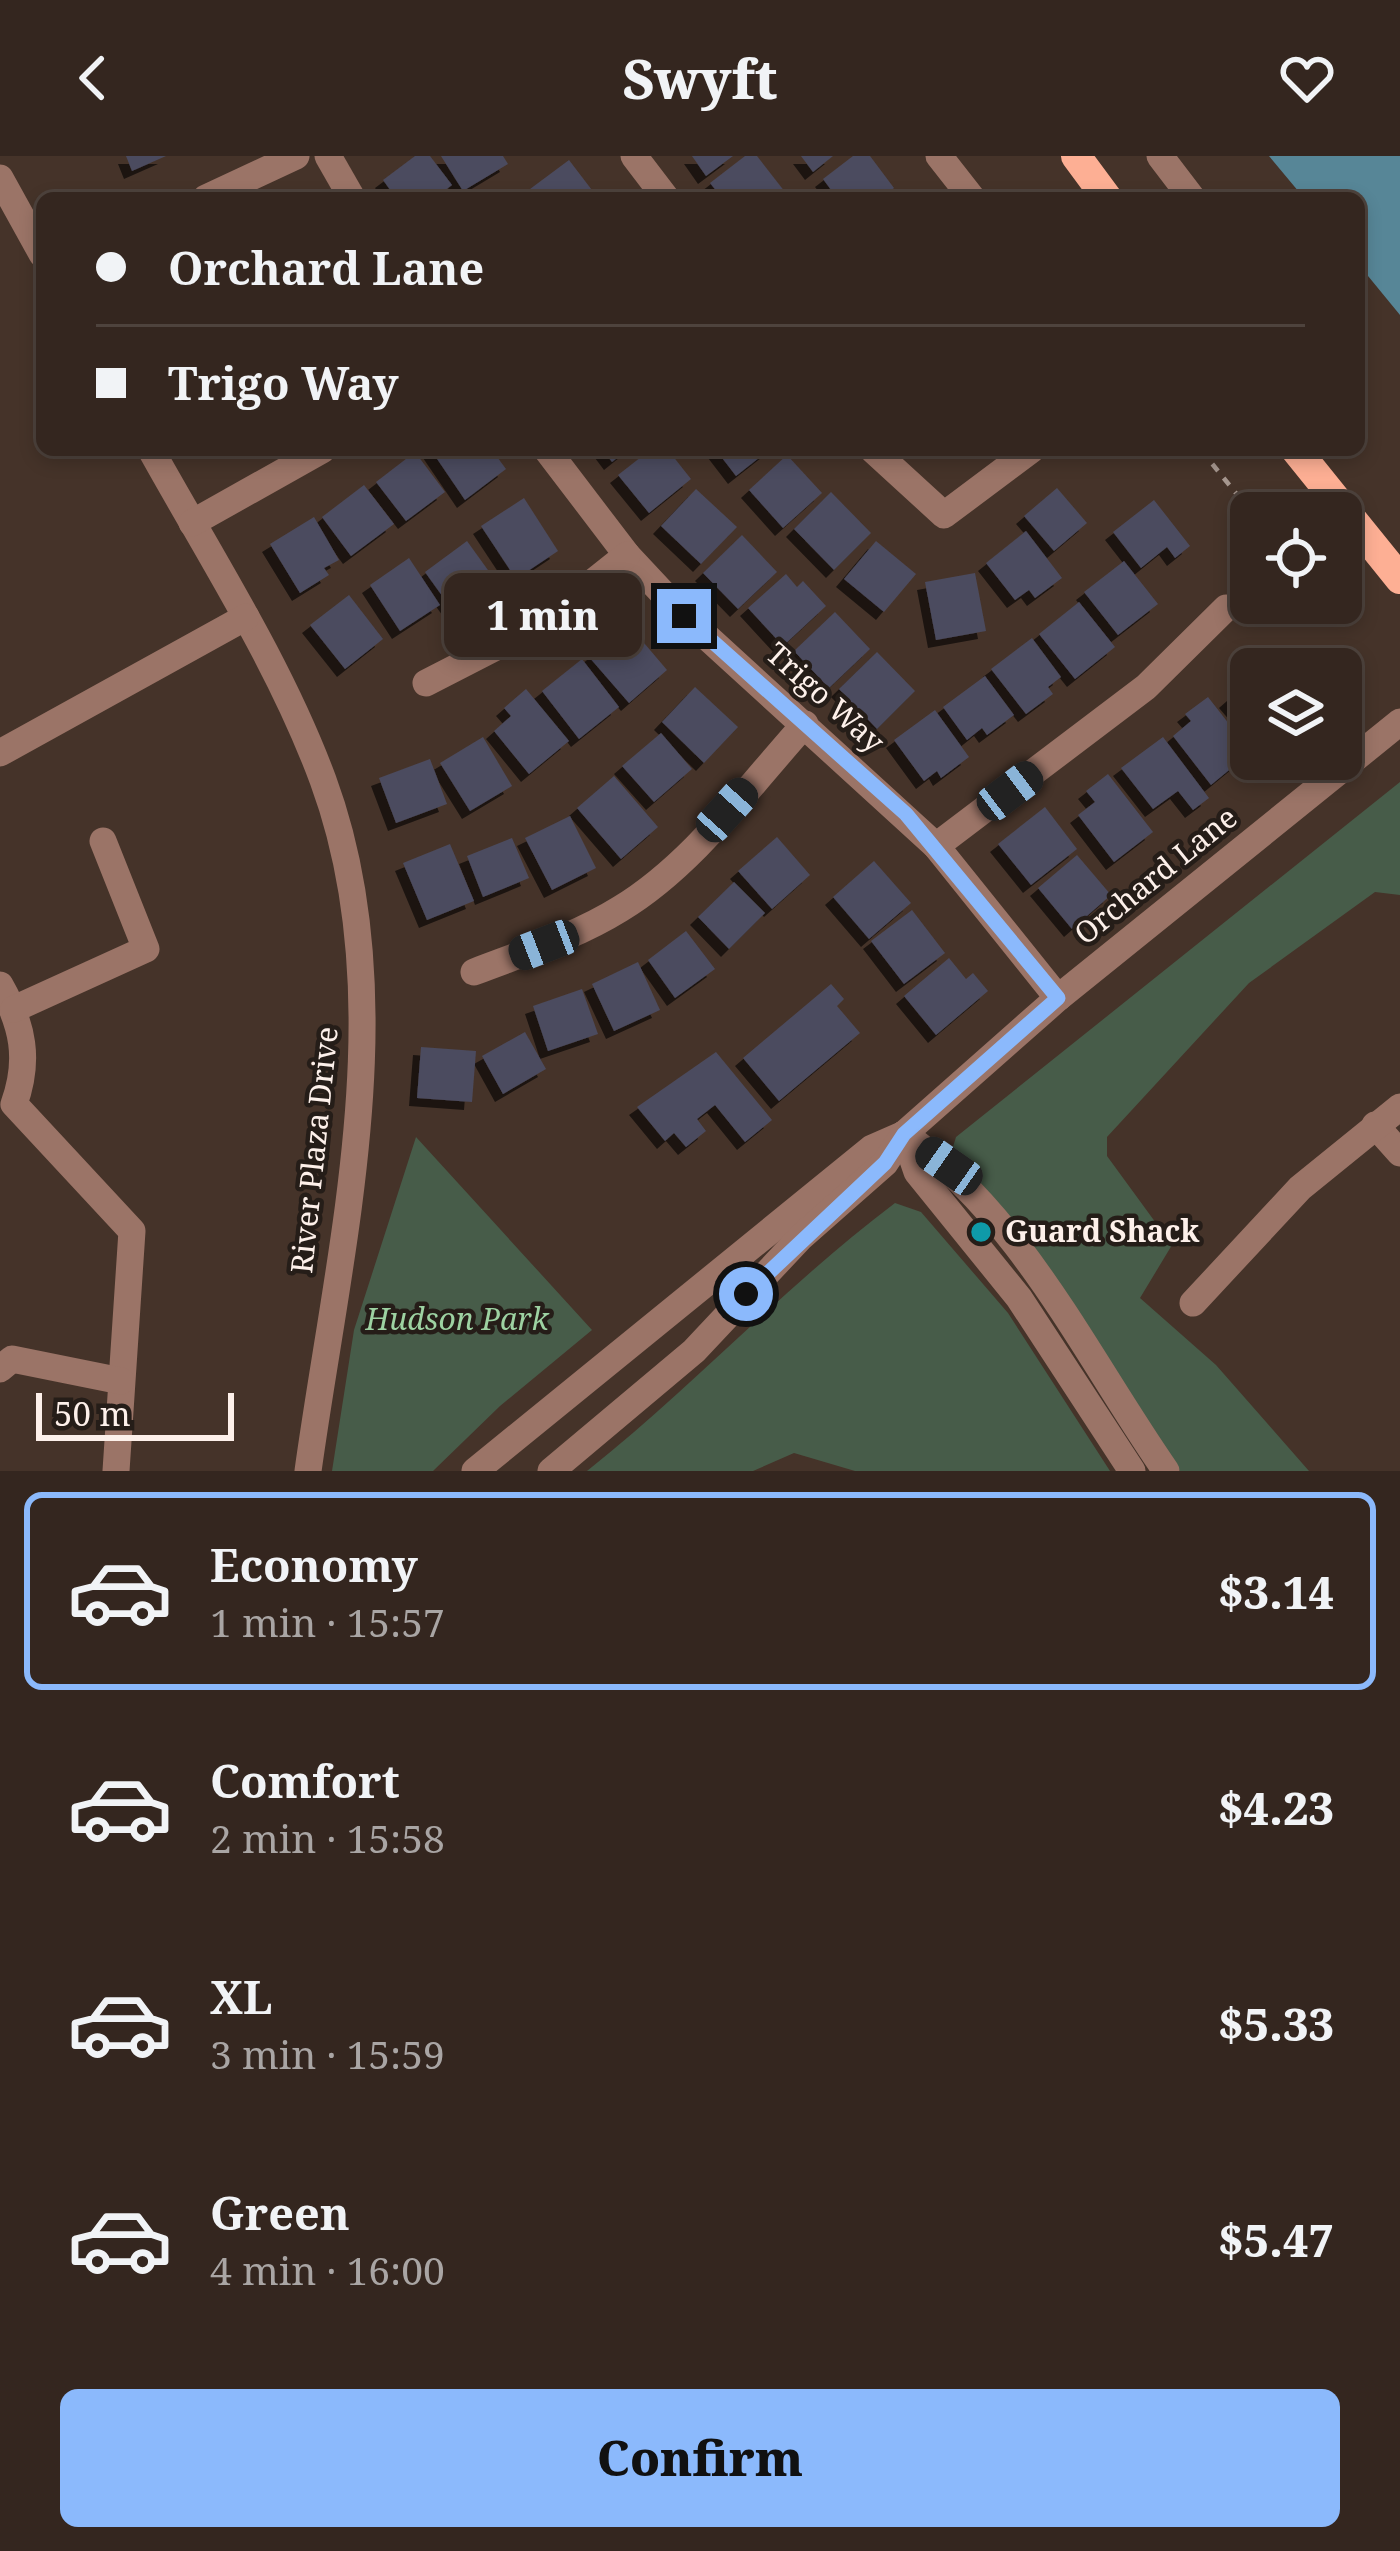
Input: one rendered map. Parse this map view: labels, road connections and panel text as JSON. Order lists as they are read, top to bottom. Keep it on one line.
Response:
{"streets":{"street":["Trigo Way","Orchard Lane","River Plaza Drive"]},"crossings":[["Trigo Way","Orchard Lane"]],"parks":["Hudson Park"],"places":["Guard Shack"],"scale_bar":"50 m","page":{"header":"Swyft","banner":["Orchard Lane","Trigo Way"],"bubble":"1 min","scale":"50 m","list":[{"name":"Economy","note":"1 min · 15:57","value":"$3.14"},{"name":"Comfort","note":"2 min · 15:58","value":"$4.23"},{"name":"XL","note":"3 min · 15:59","value":"$5.33"},{"name":"Green","note":"4 min · 16:00","value":"$5.47"}],"buttons":"Confirm"}}
